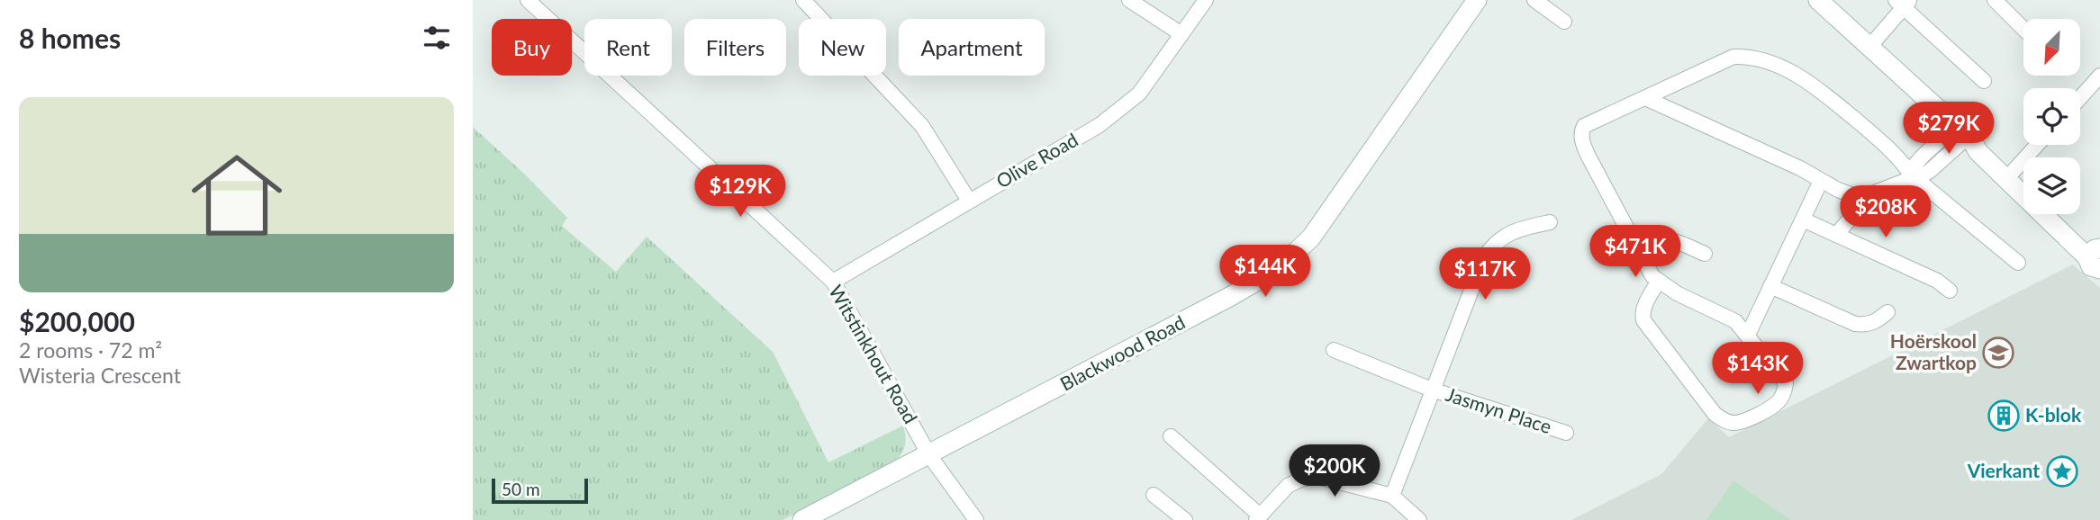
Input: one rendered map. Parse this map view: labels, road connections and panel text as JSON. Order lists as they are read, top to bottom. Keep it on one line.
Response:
{"streets":{"street":["Olive Road","Blackwood Road","Witstinkhout Road","Jasmyn Place"]},"crossings":[["Olive Road","Witstinkhout Road"],["Blackwood Road","Witstinkhout Road"]],"places":{"school or university":["Hoërskool Zwartkop"],"building":["K-blok"],"place":["Vierkant"]},"scale_bar":"50 m","north":"bottom left","page":{"heading":"8 homes","chip":["Buy","Rent","Filters","New","Apartment"],"list":[{"name":"$200,000","note":"2 rooms · 72 m² · Wisteria Crescent"}],"price":["$279K","$129K","$208K","$471K","$144K","$117K","$143K","$200K"],"scale":"50 m"}}
